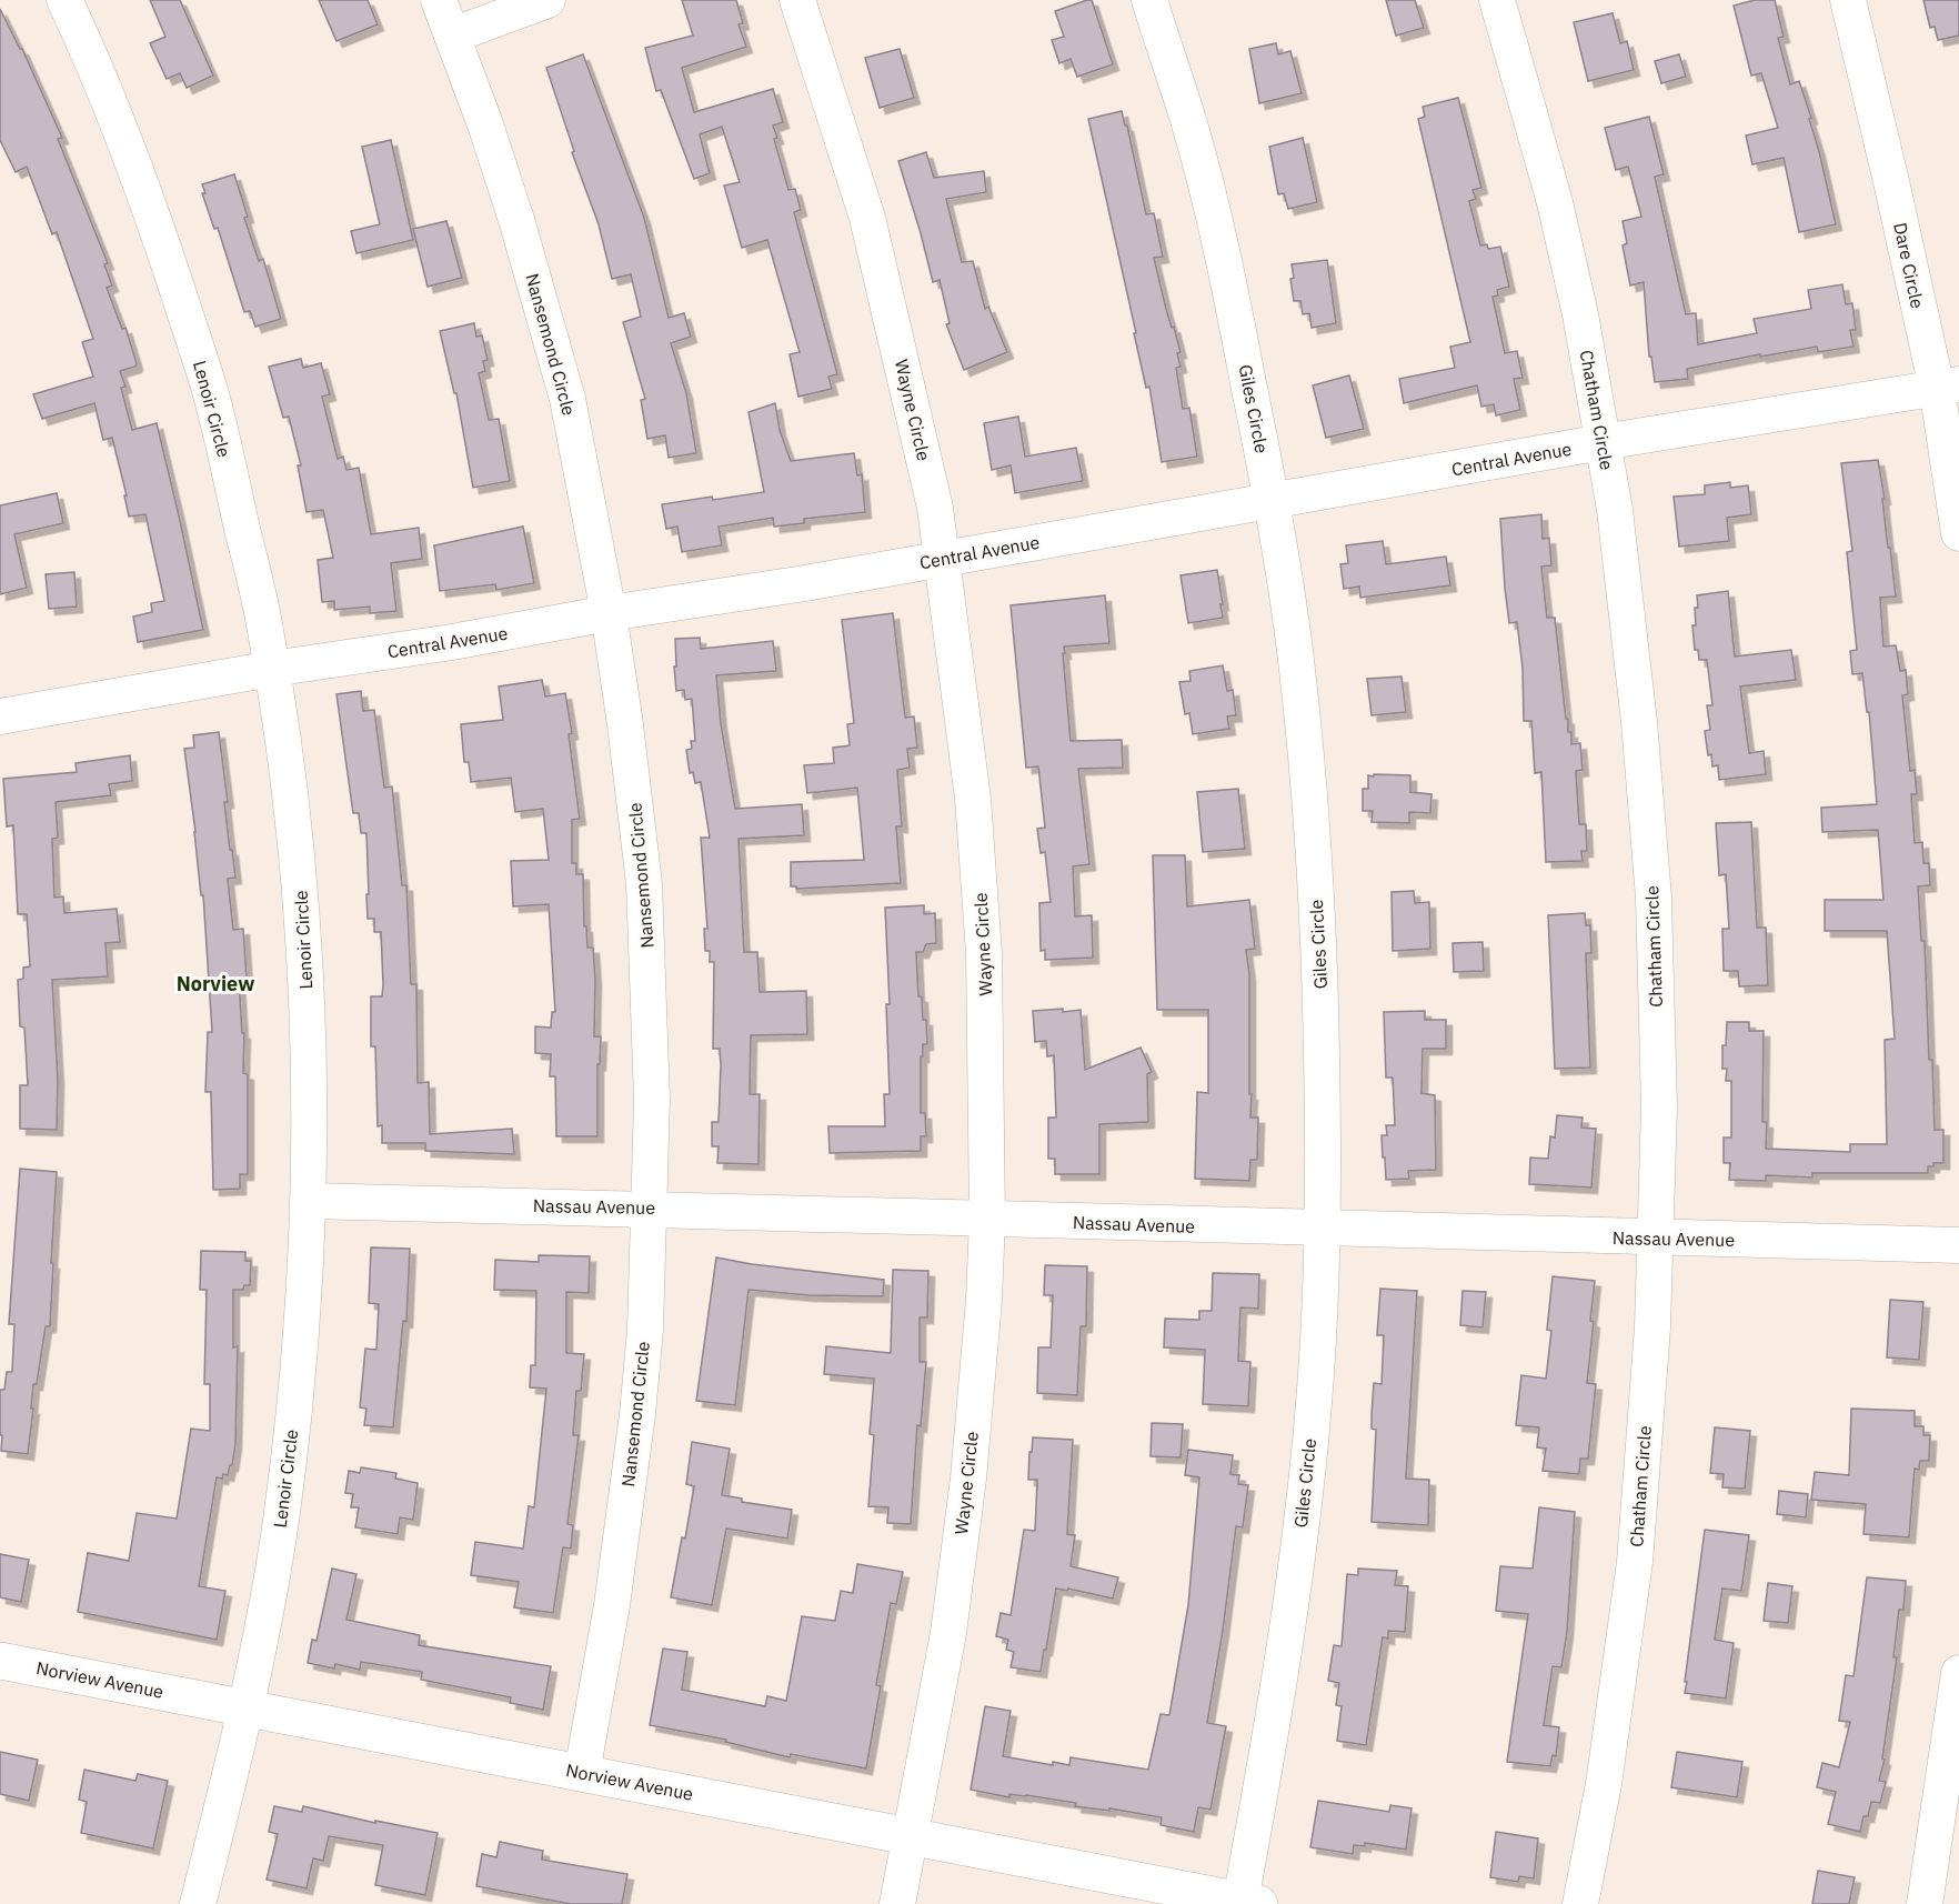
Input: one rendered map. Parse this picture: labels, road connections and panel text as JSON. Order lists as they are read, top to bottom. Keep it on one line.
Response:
{"streets":{"street":["Dare Circle","Nansemond Circle","Lenoir Circle","Giles Circle","Wayne Circle","Chatham Circle","Central Avenue","Nassau Avenue","Norview Avenue"]},"crossings":[["Dare Circle","Central Avenue"],["Nansemond Circle","Central Avenue"],["Nansemond Circle","Nassau Avenue"],["Nansemond Circle","Norview Avenue"],["Lenoir Circle","Central Avenue"],["Lenoir Circle","Nassau Avenue"],["Lenoir Circle","Norview Avenue"],["Giles Circle","Central Avenue"],["Giles Circle","Nassau Avenue"],["Giles Circle","Norview Avenue"],["Wayne Circle","Central Avenue"],["Wayne Circle","Nassau Avenue"],["Wayne Circle","Norview Avenue"],["Chatham Circle","Central Avenue"],["Chatham Circle","Nassau Avenue"]],"districts":["Norview"]}
